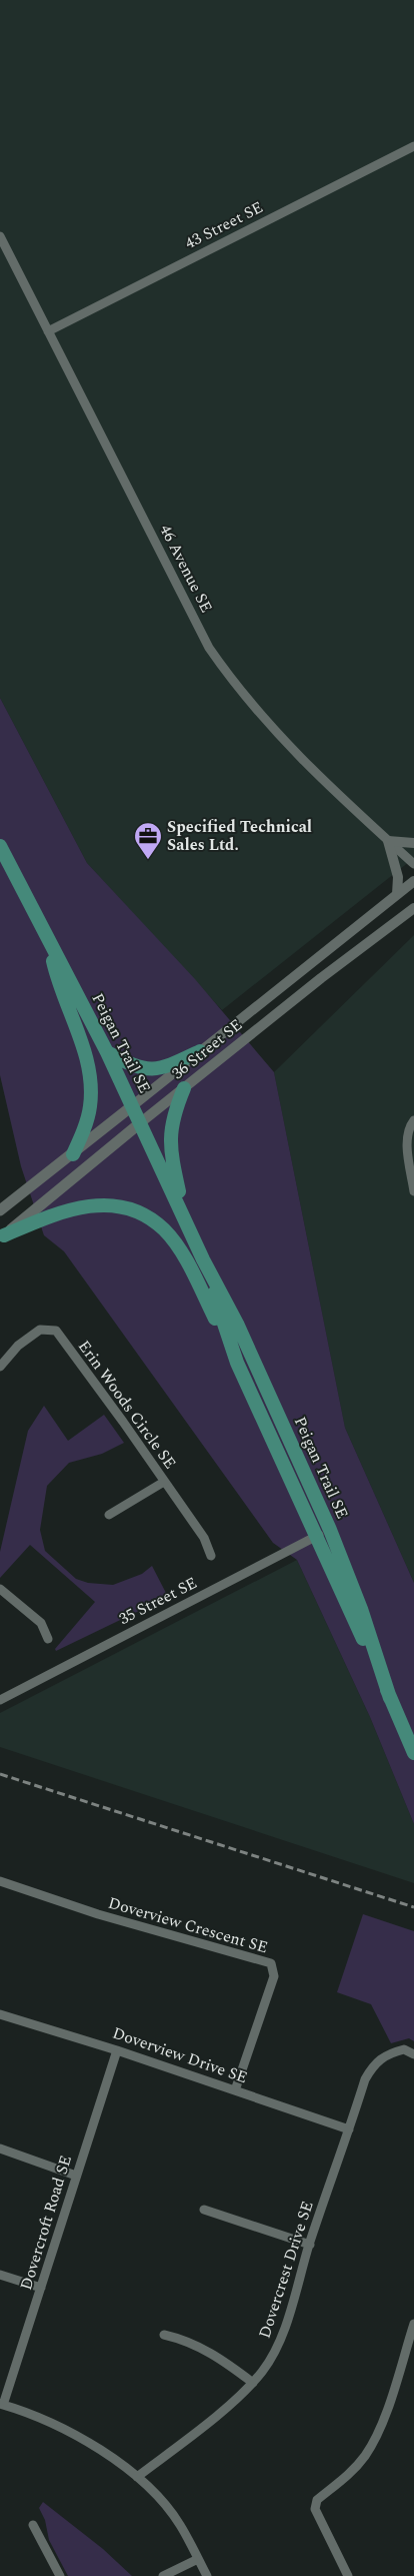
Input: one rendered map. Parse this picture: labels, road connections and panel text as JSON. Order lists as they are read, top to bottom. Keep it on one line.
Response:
{"streets":{"main road":["Peigan Trail SE","36 Street SE"],"street":["43 Street SE","46 Avenue SE","Erin Woods Circle SE","35 Street SE","Doverview Crescent SE","Doverview Drive SE","Dovercroft Road SE","Dovercrest Drive SE"]},"crossings":[["43 Street SE","46 Avenue SE"],["Peigan Trail SE","36 Street SE"],["Peigan Trail SE","35 Street SE"],["Doverview Crescent SE","Doverview Drive SE"],["Doverview Drive SE","Dovercroft Road SE"],["Doverview Drive SE","Dovercrest Drive SE"]],"places":{"office":["Specified Technical Sales Ltd."]}}
